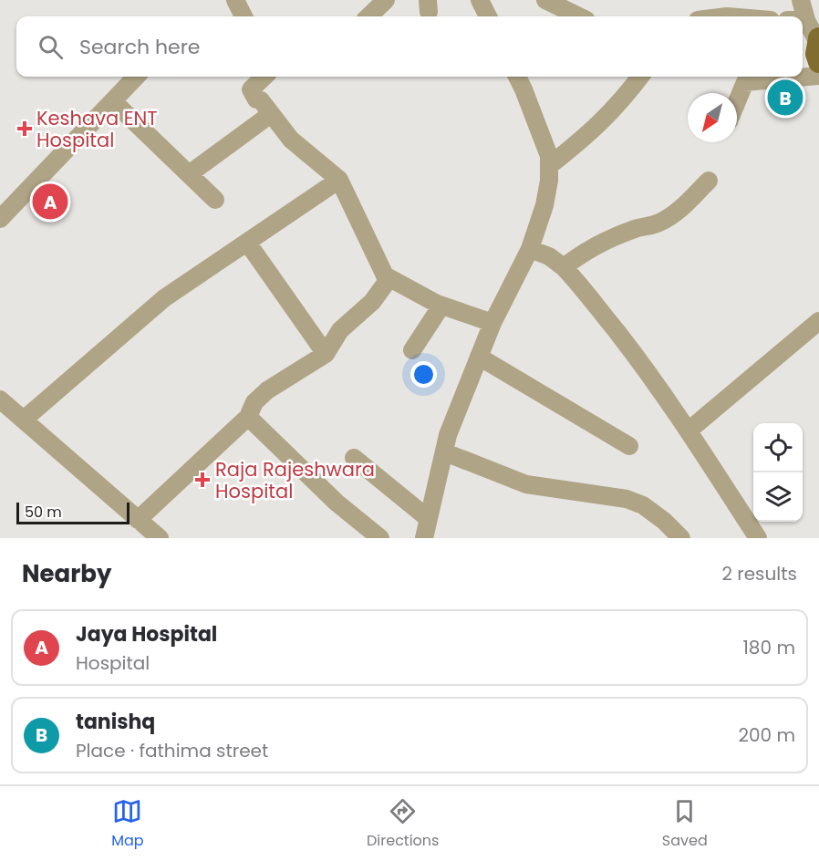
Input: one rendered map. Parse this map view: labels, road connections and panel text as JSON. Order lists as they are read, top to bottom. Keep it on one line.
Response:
{"places":{"health":["Keshava ENT Hospital","Raja Rajeshwara Hospital"]},"scale_bar":"50 m","north":"bottom left","page":{"search":"Search here","pins":["B","A"],"scale":"50 m","heading":["Nearby","2 results"],"list":[{"mark":"A","name":"Jaya Hospital","note":"Hospital","value":"180 m"},{"mark":"B","name":"tanishq","note":"Place · fathima street","value":"200 m"}],"nav":["Map","Directions","Saved"]}}
